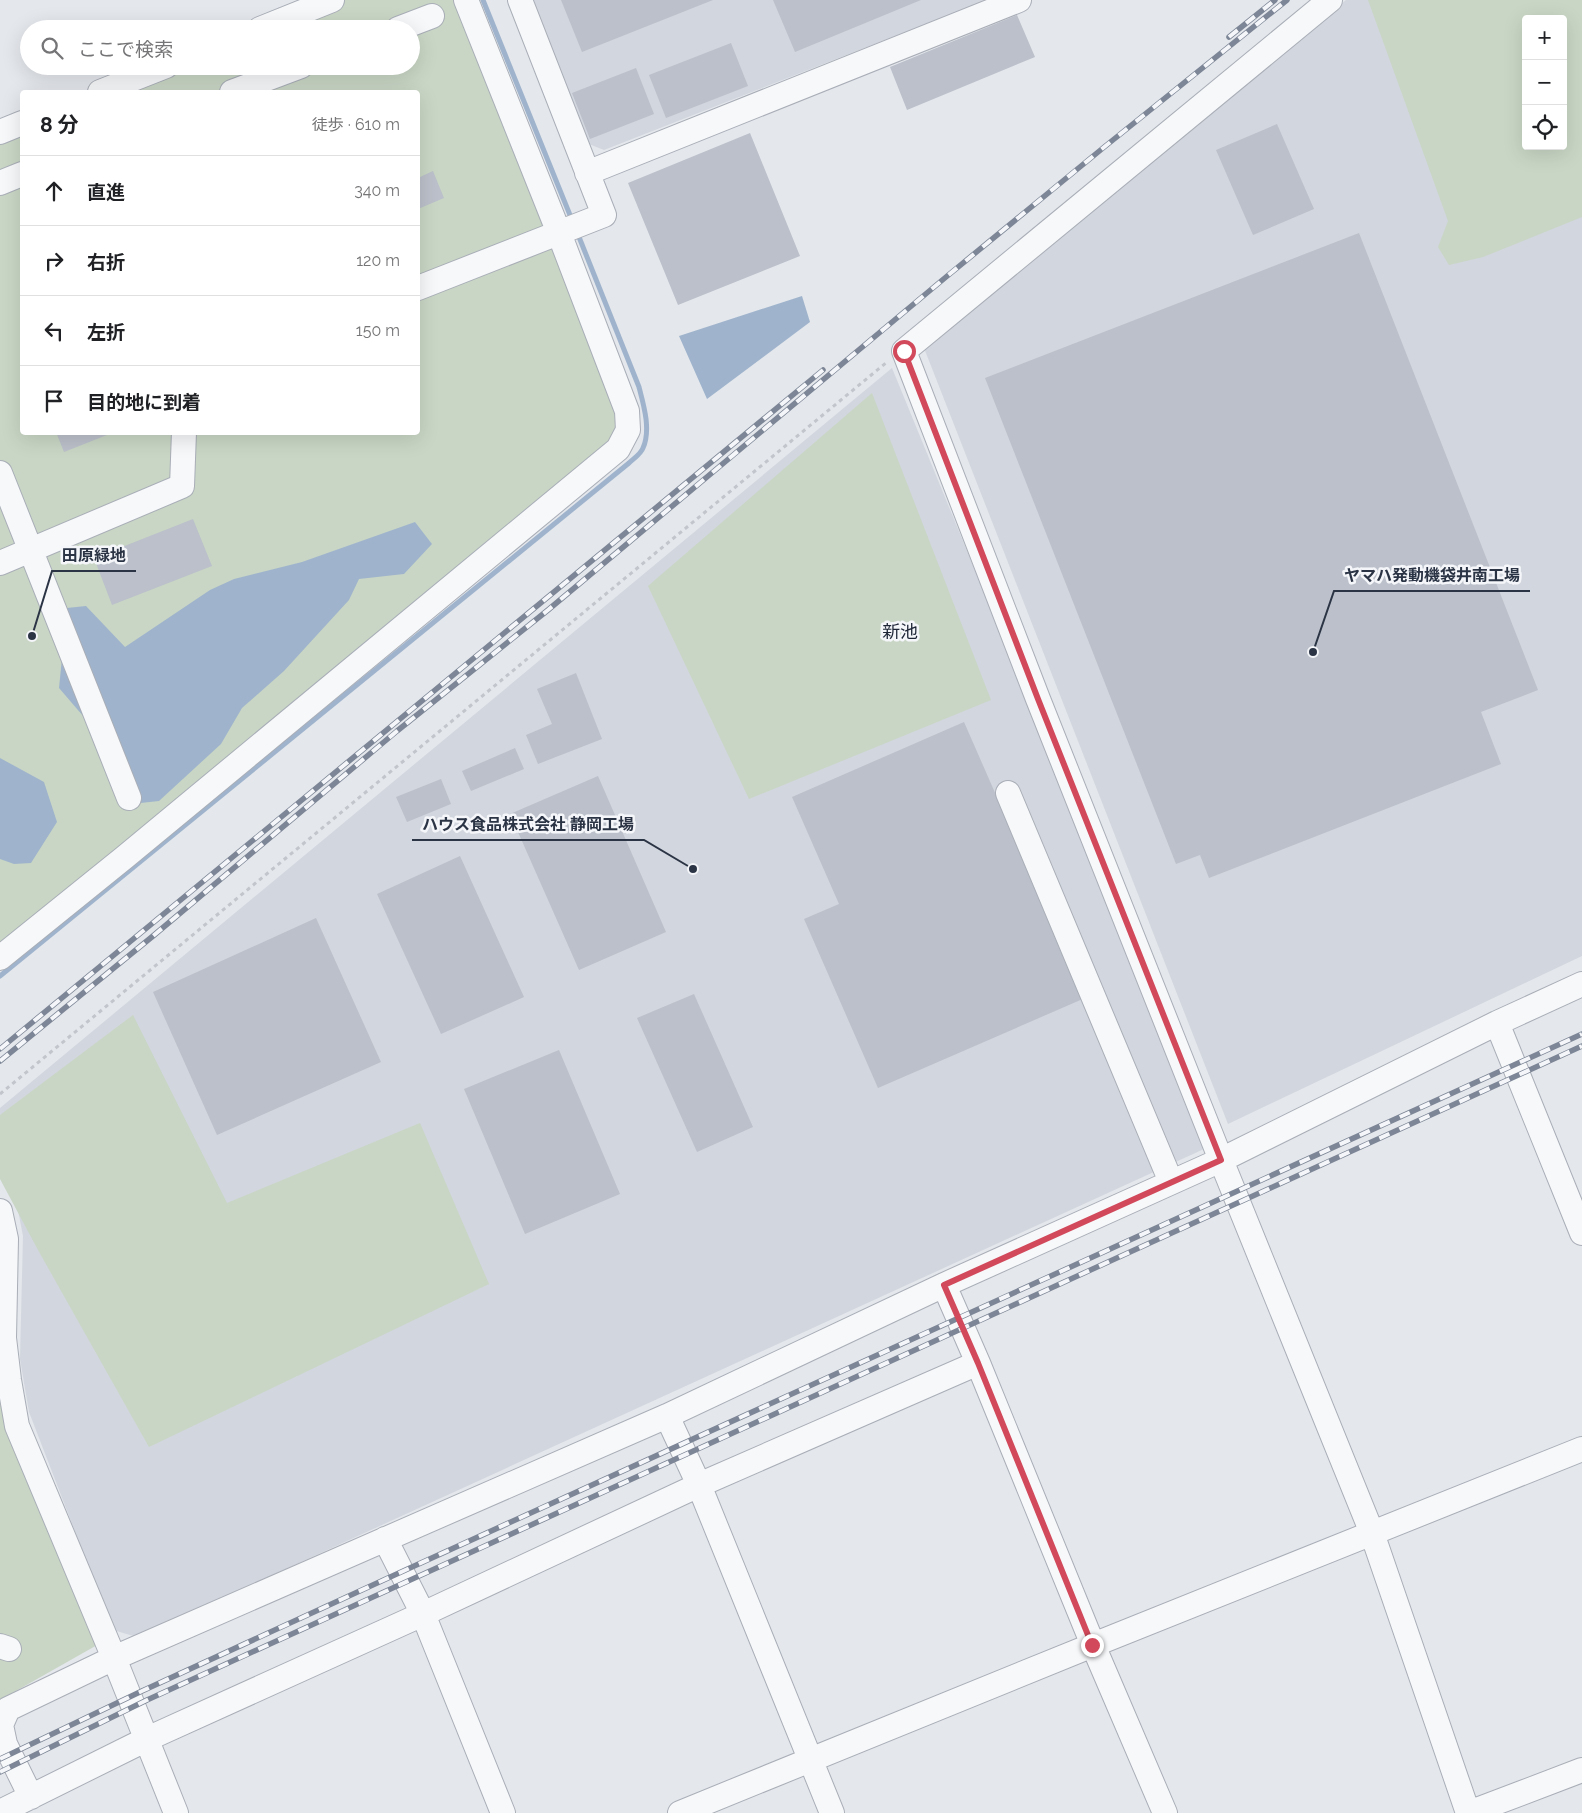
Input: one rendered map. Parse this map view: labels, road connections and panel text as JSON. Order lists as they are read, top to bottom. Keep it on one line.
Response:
{"districts":["新池"],"places":["田原緑地","ヤマハ発動機袋井南工場","ハウス食品株式会社 静岡工場"],"page":{"map_buttons":["+","−"],"search":"ここで検索","heading":["8 分","徒歩 · 610 m"],"list":[["直進","340 m"],["右折","120 m"],["左折","150 m"],"目的地に到着"]}}
